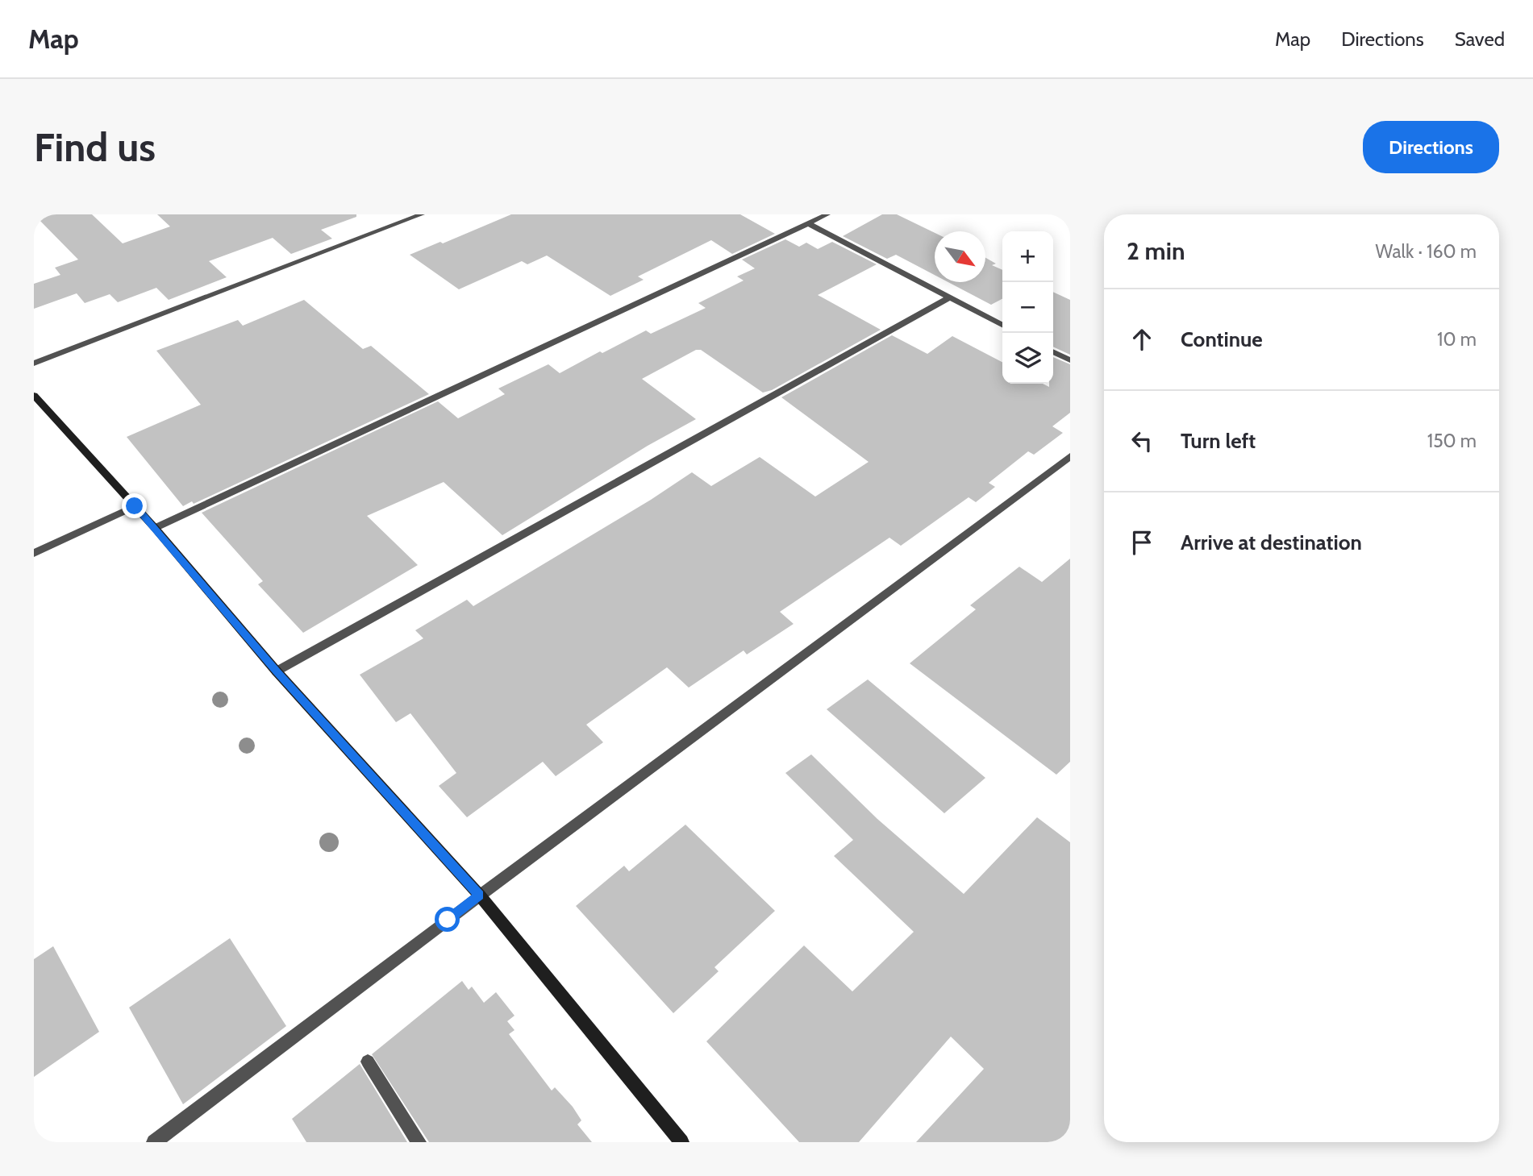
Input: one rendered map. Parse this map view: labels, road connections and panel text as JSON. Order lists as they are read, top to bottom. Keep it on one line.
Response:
{"north":"bottom right","page":{"header":"Map","nav":["Map","Directions","Saved"],"buttons":"Directions","title":"Find us","heading":["2 min","Walk · 160 m"],"map_buttons":["+","−"],"list":[["Continue","10 m"],["Turn left","150 m"],"Arrive at destination"]}}
